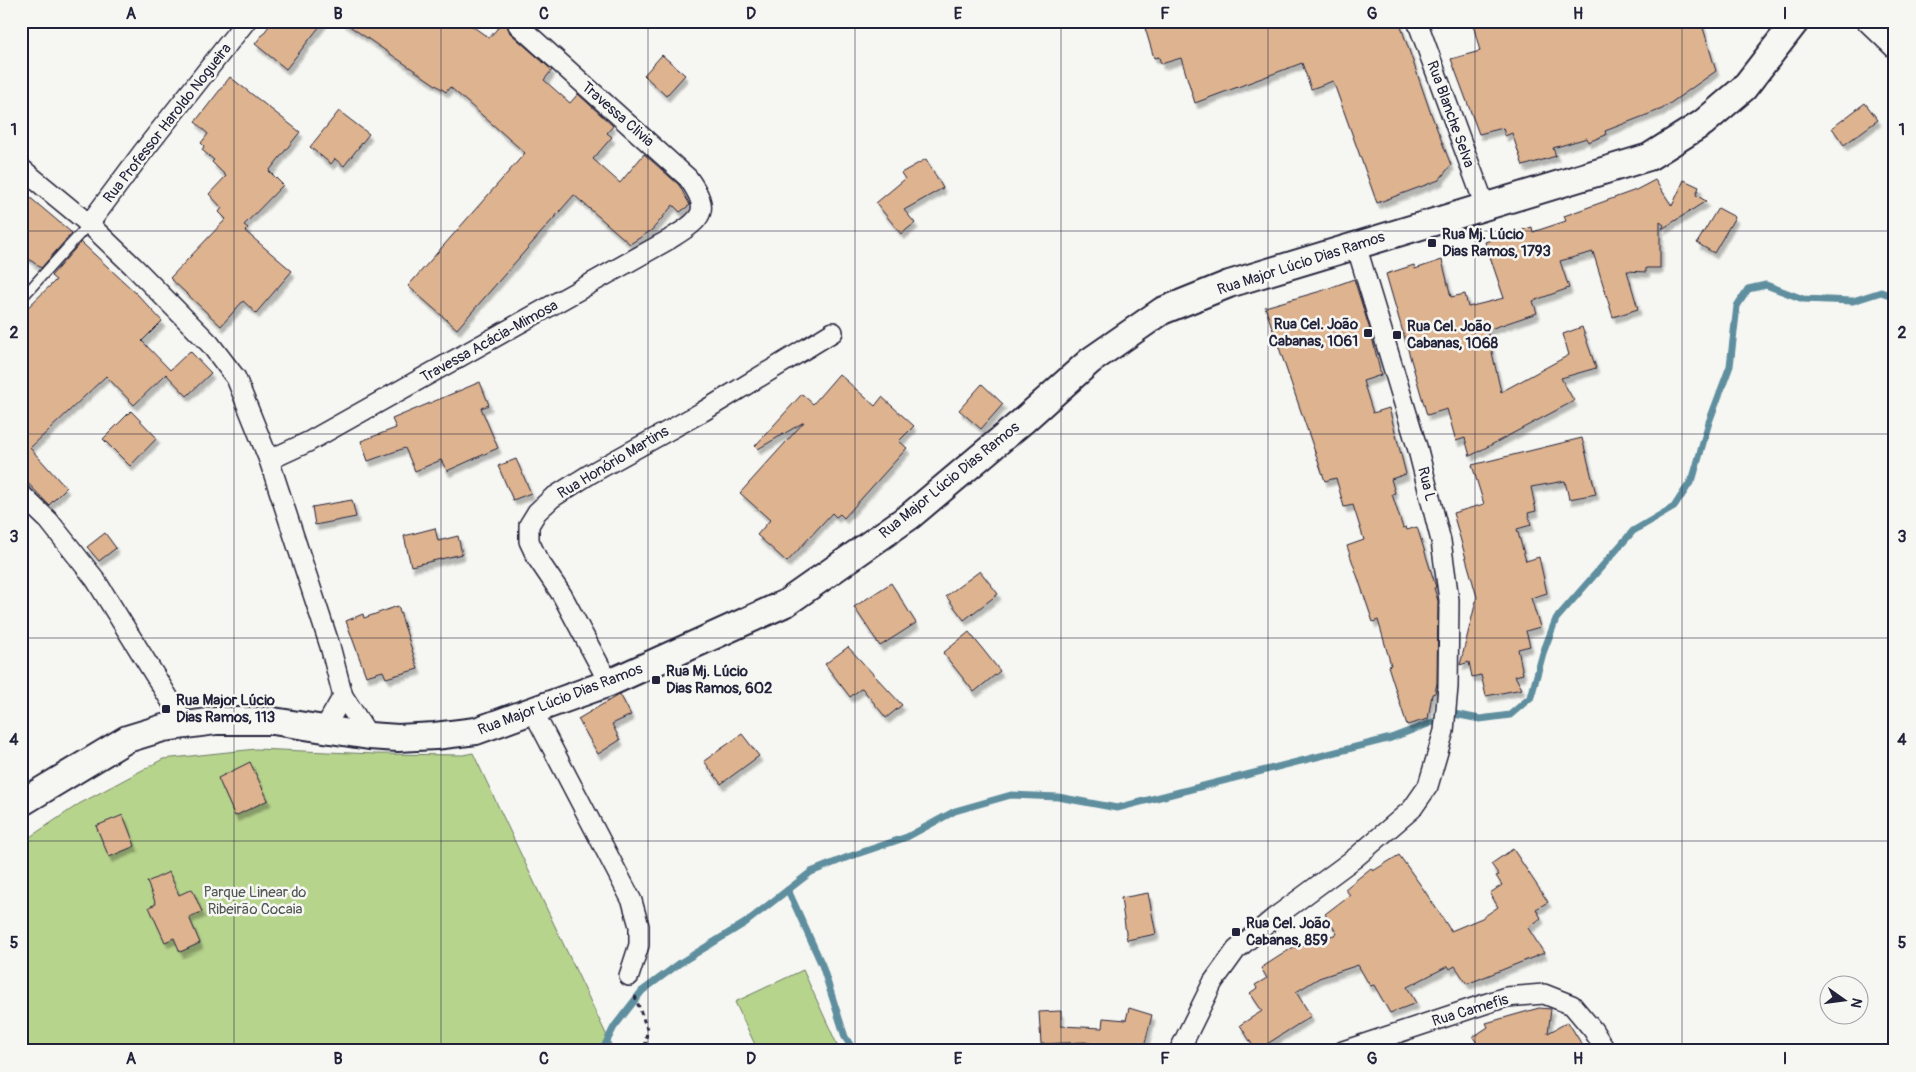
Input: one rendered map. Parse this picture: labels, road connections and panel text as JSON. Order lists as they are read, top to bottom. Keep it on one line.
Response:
{"streets":{"main road":["Rua Major Lúcio Dias Ramos"],"street":["Travessa Clivia","Rua Blanche Selva","Rua Professor Haroldo Nogueira","Travessa Acácia-Mimosa","Rua Honório Martins","Rua L","Rua Camefis"]},"crossings":[["Travessa Clivia","Travessa Acácia-Mimosa"],["Rua Blanche Selva","Rua Major Lúcio Dias Ramos"],["Rua Major Lúcio Dias Ramos","Rua Honório Martins"],["Rua Major Lúcio Dias Ramos","Rua L"]],"parks":["Parque Linear do Ribeirão Cocaia"],"places":{"transit":["Rua Mj. Lúcio Dias Ramos, 1793","Rua Cel. João Cabanas, 1061","Rua Cel. João Cabanas, 1068","Rua Mj. Lúcio Dias Ramos, 602","Rua Major Lúcio Dias Ramos, 113","Rua Cel. João Cabanas, 859"]},"north":"right","grid":{"columns":["A","B","C","D","E","F","G","H","I"],"rows":["1","2","3","4","5"]}}
